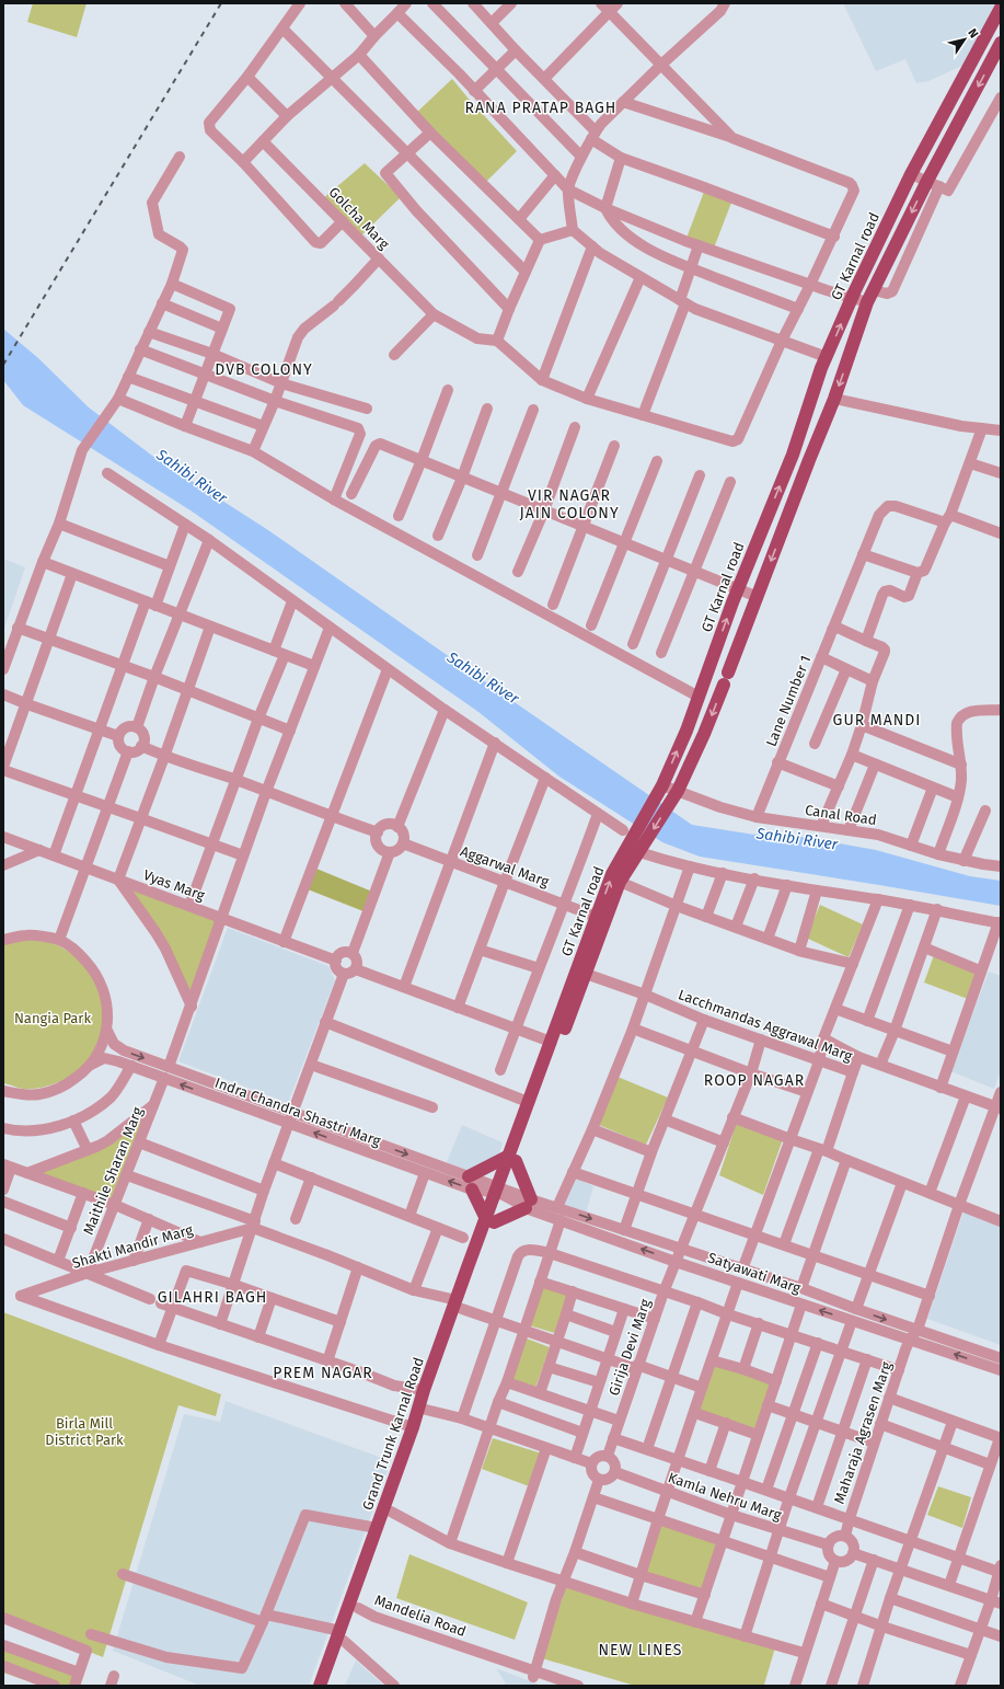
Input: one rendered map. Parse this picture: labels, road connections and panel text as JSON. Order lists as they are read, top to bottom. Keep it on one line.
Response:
{"streets":{"main road":["GT Karnal road","Grand Trunk Karnal Road"],"street":["Golcha Marg","Lane Number 1","Canal Road","Aggarwal Marg","Vyas Marg","Lacchmandas Aggrawal Marg","Indra Chandra Shastri Marg","Maithile Sharan Marg","Shakti Mandir Marg","Satyawati Marg","Girija Devi Marg","Maharaja Agrasen Marg","Kamla Nehru Marg","Mandelia Road"]},"crossings":[["GT Karnal road","Canal Road"],["GT Karnal road","Aggarwal Marg"],["GT Karnal road","Lacchmandas Aggrawal Marg"],["GT Karnal road","Indra Chandra Shastri Marg"],["GT Karnal road","Satyawati Marg"],["GT Karnal road","Grand Trunk Karnal Road"],["Lane Number 1","Canal Road"],["Lacchmandas Aggrawal Marg","Girija Devi Marg"],["Lacchmandas Aggrawal Marg","Maharaja Agrasen Marg"],["Indra Chandra Shastri Marg","Maithile Sharan Marg"],["Indra Chandra Shastri Marg","Satyawati Marg"],["Indra Chandra Shastri Marg","Grand Trunk Karnal Road"],["Maithile Sharan Marg","Shakti Mandir Marg"],["Satyawati Marg","Girija Devi Marg"],["Satyawati Marg","Maharaja Agrasen Marg"],["Satyawati Marg","Grand Trunk Karnal Road"],["Girija Devi Marg","Kamla Nehru Marg"],["Maharaja Agrasen Marg","Kamla Nehru Marg"],["Grand Trunk Karnal Road","Mandelia Road"]],"districts":["RANA PRATAP BAGH","DVB COLONY","VIR NAGAR JAIN COLONY","GUR MANDI","ROOP NAGAR","GILAHRI BAGH","PREM NAGAR","NEW LINES"],"water":["Sahibi River"],"parks":["Nangia Park","Birla Mill District Park"],"north":"top right"}
